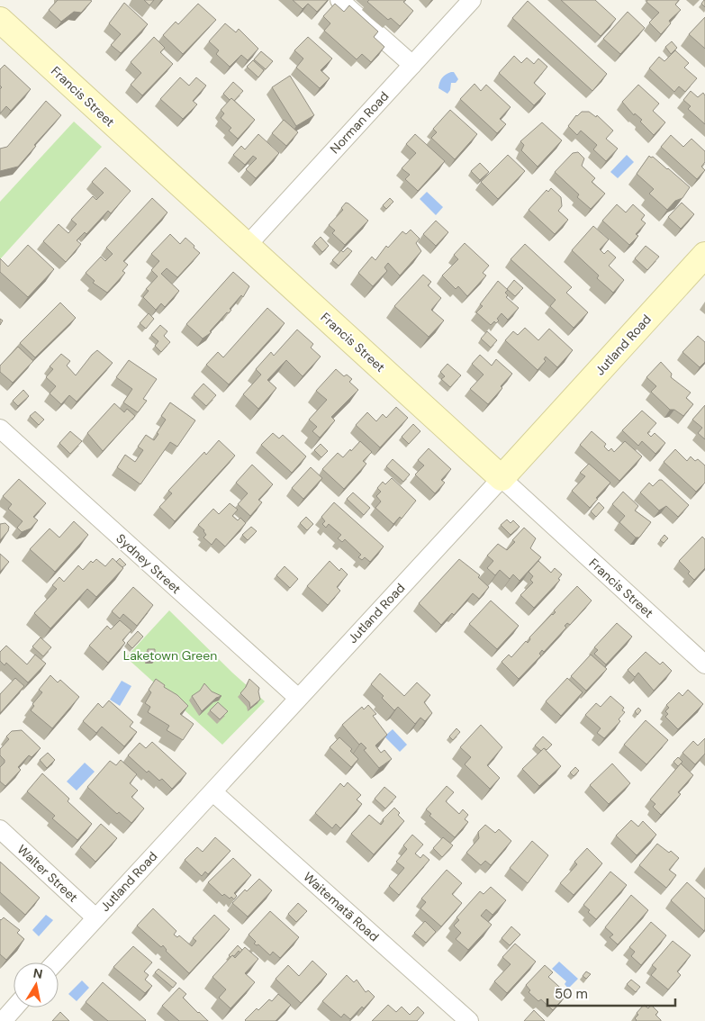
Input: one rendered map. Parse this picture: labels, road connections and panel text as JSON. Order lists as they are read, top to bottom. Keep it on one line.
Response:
{"streets":{"street":["Francis Street","Norman Road","Jutland Road","Sydney Street","Walter Street","Waitematā Road"]},"crossings":[["Francis Street","Norman Road"],["Francis Street","Jutland Road"],["Jutland Road","Sydney Street"],["Jutland Road","Walter Street"],["Jutland Road","Waitematā Road"]],"parks":["Laketown Green"],"scale_bar":"50 m","north":"top"}
